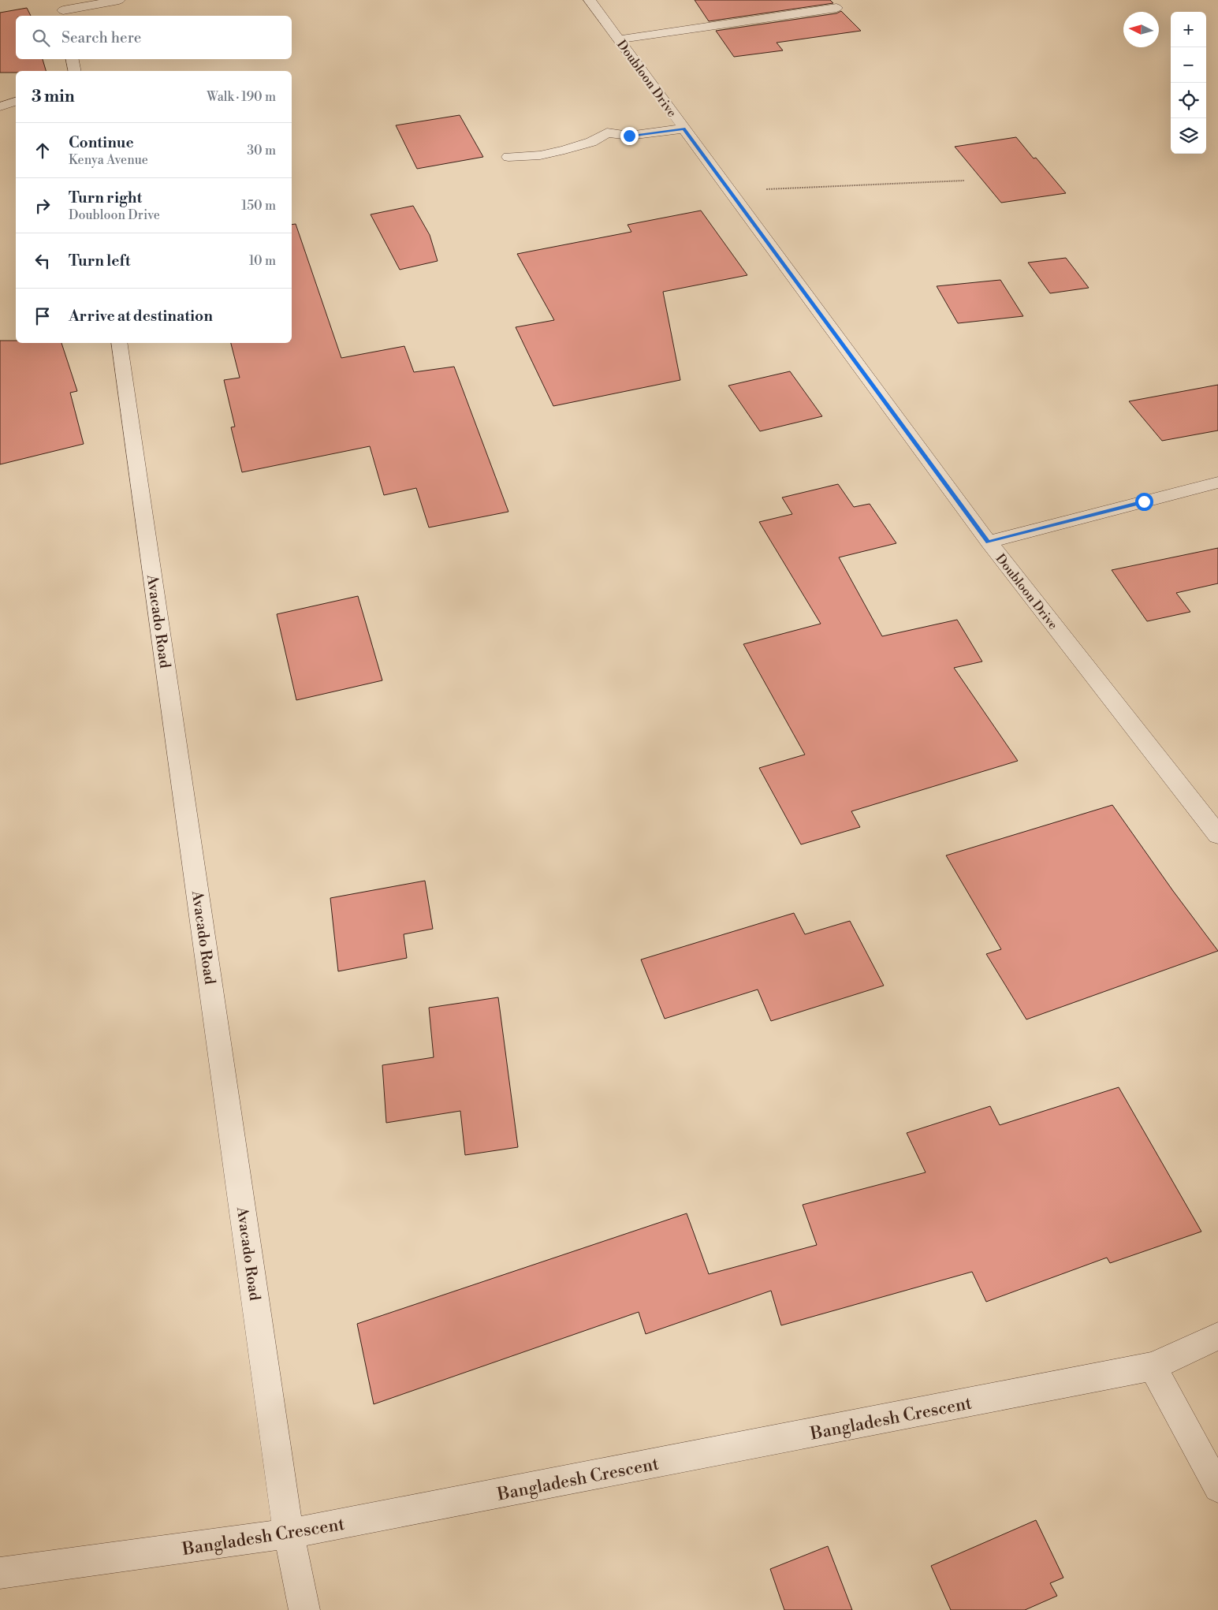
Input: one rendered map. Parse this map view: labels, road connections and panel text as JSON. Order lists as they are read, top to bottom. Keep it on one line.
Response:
{"streets":{"street":["Doubloon Drive","Avacado Road","Bangladesh Crescent"]},"crossings":[["Avacado Road","Bangladesh Crescent"]],"north":"left","page":{"map_buttons":["+","−"],"search":"Search here","heading":["3 min","Walk · 190 m"],"list":[["Continue","Kenya Avenue","30 m"],["Turn right","Doubloon Drive","150 m"],["Turn left","10 m"],"Arrive at destination"]}}
